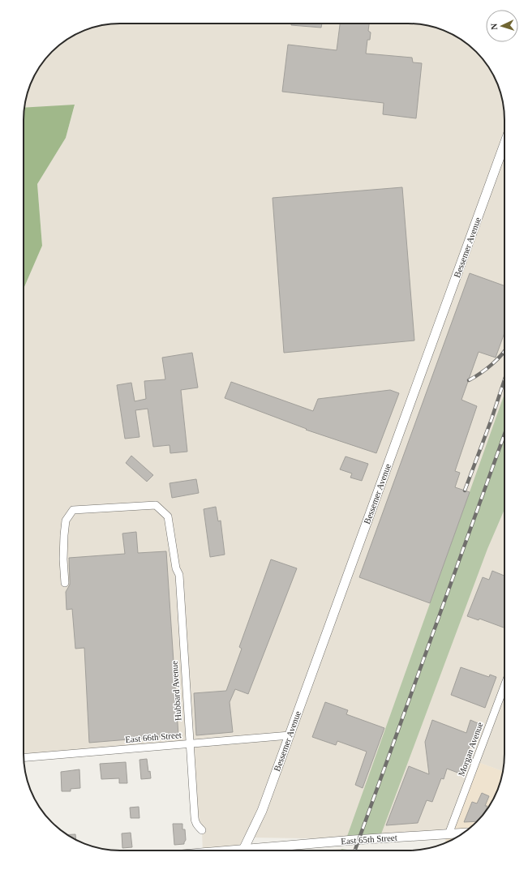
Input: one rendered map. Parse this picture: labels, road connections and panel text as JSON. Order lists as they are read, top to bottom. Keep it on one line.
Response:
{"streets":{"street":["Bessemer Avenue","Hubbard Avenue","East 66th Street","Morgan Avenue","East 65th Street"]},"crossings":[["Bessemer Avenue","East 66th Street"],["Bessemer Avenue","East 65th Street"],["Hubbard Avenue","East 66th Street"],["Morgan Avenue","East 65th Street"]],"north":"left"}
